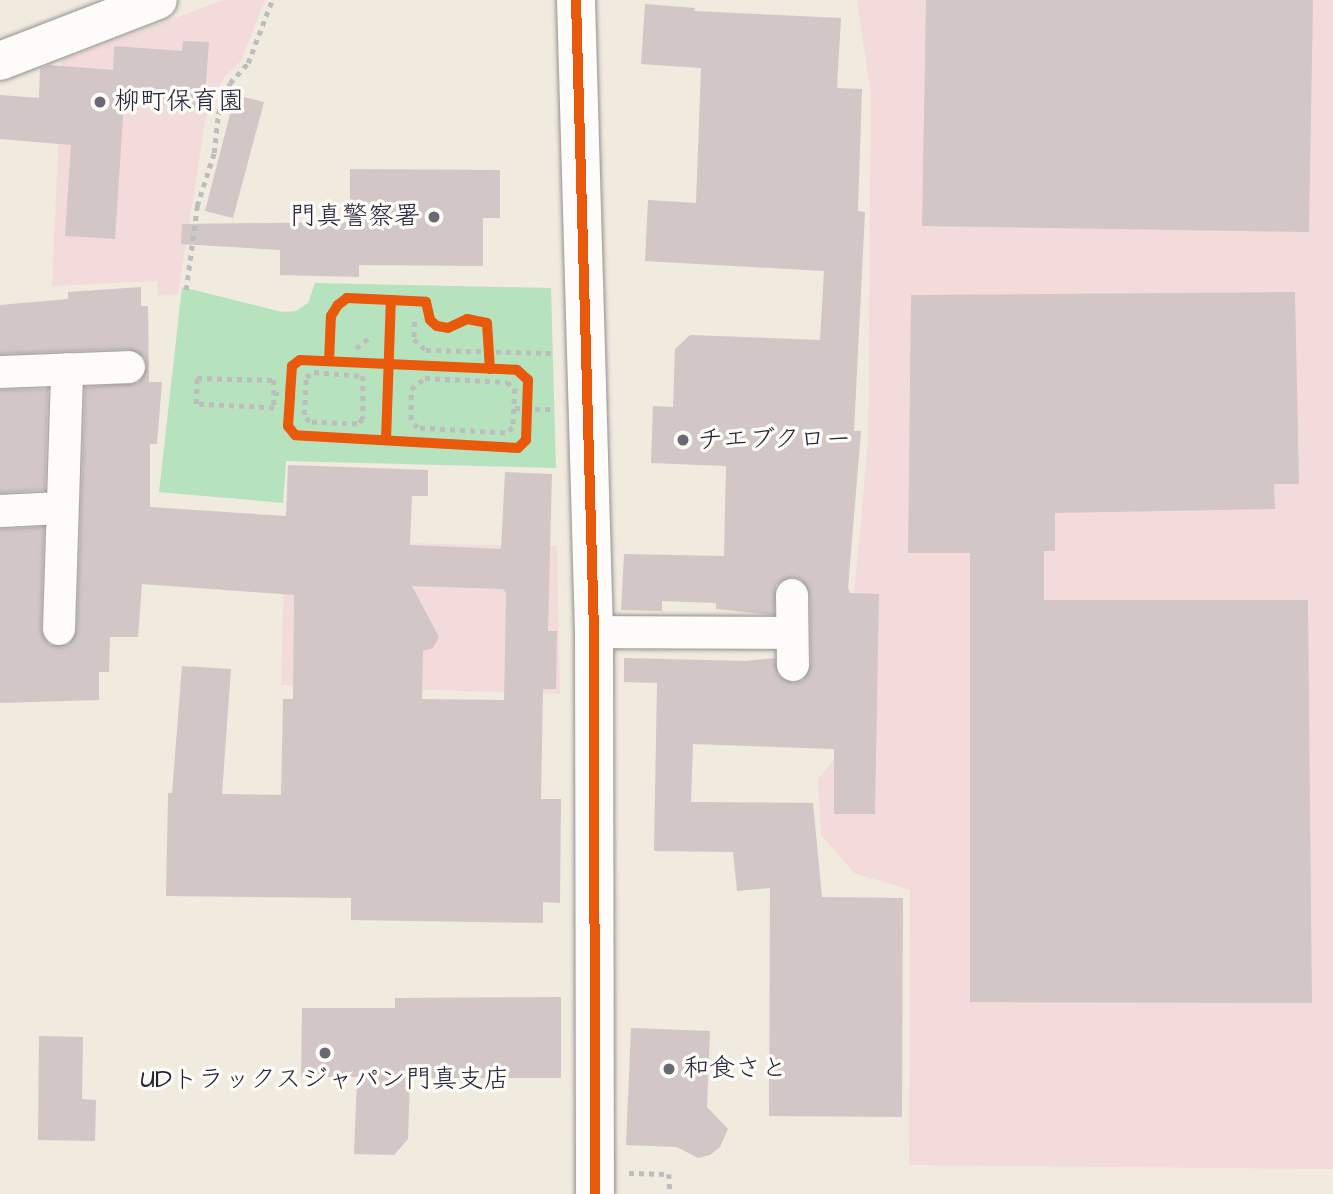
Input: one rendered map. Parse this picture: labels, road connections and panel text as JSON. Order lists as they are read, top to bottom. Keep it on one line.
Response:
{"places":["柳町保育園","門真警察署","チエブクロー","UDトラックスジャパン門真支店","和食さと"]}
